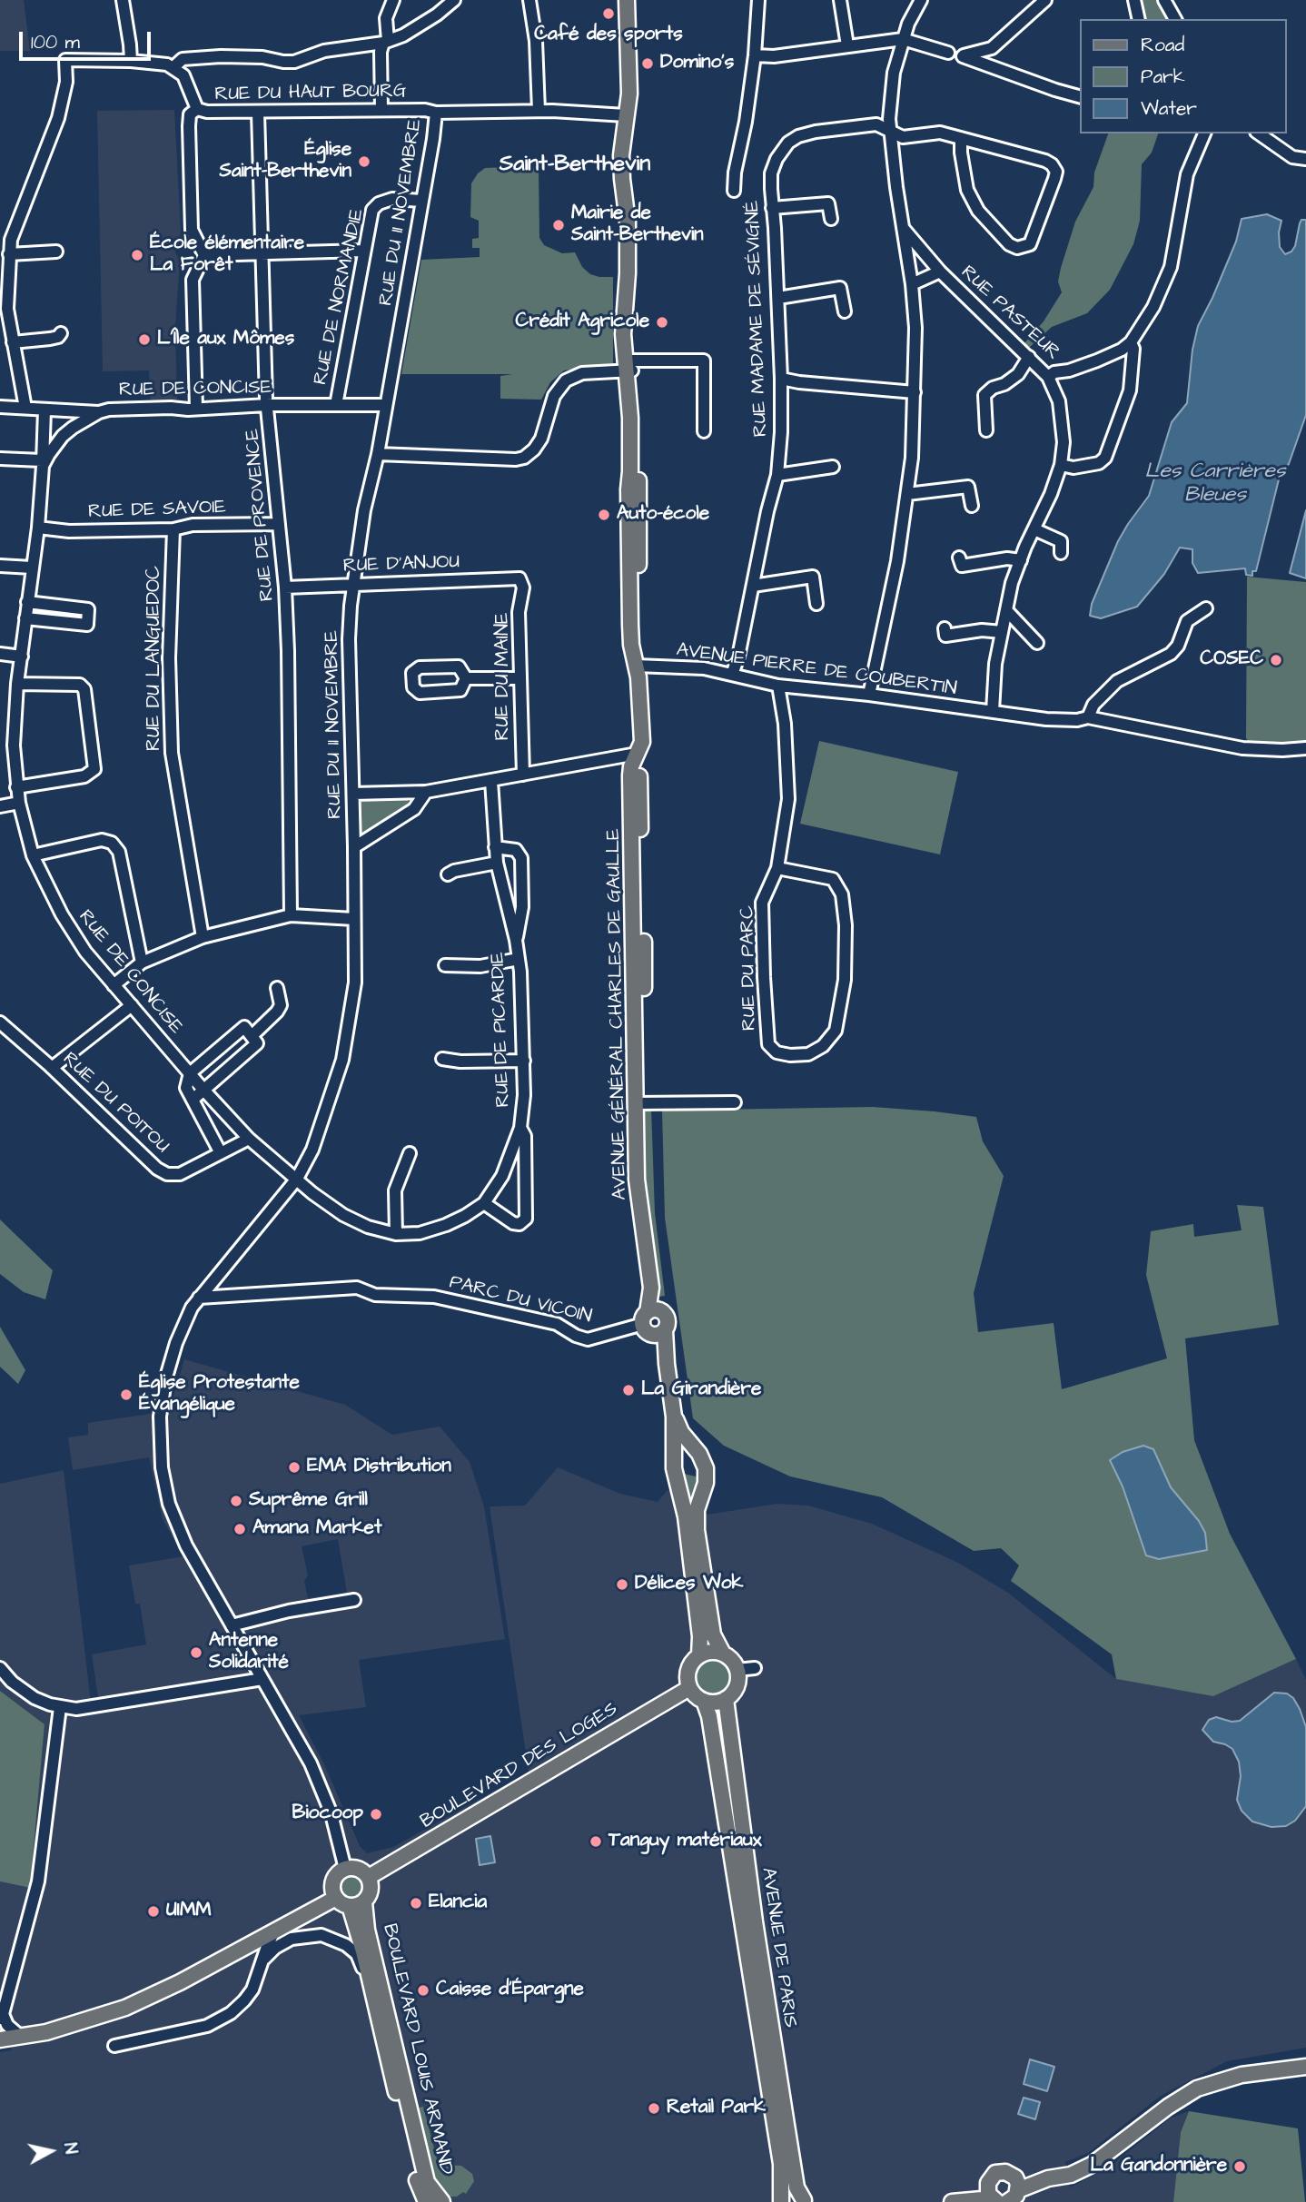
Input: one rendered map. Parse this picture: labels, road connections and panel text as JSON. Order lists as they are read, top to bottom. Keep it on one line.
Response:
{"streets":{"main road":["AVENUE GÉNÉRAL CHARLES DE GAULLE","BOULEVARD DES LOGES","AVENUE DE PARIS","BOULEVARD LOUIS ARMAND"],"street":["RUE DU HAUT BOURG","RUE DU 11 NOVEMBRE","RUE DE NORMANDIE","RUE PASTEUR","RUE MADAME DE SÉVIGNÉ","RUE DE CONCISE","RUE DE SAVOIE","RUE DE PROVENCE","RUE D'ANJOU","RUE DU LANGUEDOC","AVENUE PIERRE DE COUBERTIN","RUE DU MAINE","RUE DU PARC","RUE DE PICARDIE","RUE DU POITOU","PARC DU VICOIN"]},"crossings":[["RUE DU HAUT BOURG","RUE DU 11 NOVEMBRE"],["RUE DU HAUT BOURG","RUE DE PROVENCE"],["RUE DU HAUT BOURG","AVENUE GÉNÉRAL CHARLES DE GAULLE"],["RUE DU 11 NOVEMBRE","RUE DE NORMANDIE"],["RUE DU 11 NOVEMBRE","RUE DE CONCISE"],["RUE DU 11 NOVEMBRE","RUE D'ANJOU"],["RUE DU 11 NOVEMBRE","RUE DE PICARDIE"],["RUE DU 11 NOVEMBRE","PARC DU VICOIN"],["RUE DE NORMANDIE","RUE DE CONCISE"],["RUE MADAME DE SÉVIGNÉ","AVENUE PIERRE DE COUBERTIN"],["RUE DE CONCISE","RUE DE SAVOIE"],["RUE DE CONCISE","RUE DE PROVENCE"],["RUE DE CONCISE","RUE DE PICARDIE"],["RUE DE CONCISE","RUE DU POITOU"],["RUE DE SAVOIE","RUE DE PROVENCE"],["RUE DE SAVOIE","RUE DU LANGUEDOC"],["RUE DE PROVENCE","RUE D'ANJOU"],["RUE D'ANJOU","RUE DU MAINE"],["AVENUE PIERRE DE COUBERTIN","RUE DU PARC"],["AVENUE PIERRE DE COUBERTIN","AVENUE GÉNÉRAL CHARLES DE GAULLE"],["AVENUE GÉNÉRAL CHARLES DE GAULLE","PARC DU VICOIN"],["BOULEVARD DES LOGES","AVENUE DE PARIS"],["BOULEVARD DES LOGES","BOULEVARD LOUIS ARMAND"]],"districts":["Saint-Berthevin"],"water":["Les Carrières Bleues"],"places":["Café des sports","Domino's","Église Saint-Berthevin","Mairie de Saint-Berthevin","École élémentaire La Forêt","Crédit Agricole","L'Île aux Mômes","Auto-école","COSEC","La Girandière","Église Protestante Évangélique","EMA Distribution","Suprême Grill","Amana Market","Délices Wok","Antenne Solidarité","Biocoop","Tanguy matériaux","Elancia","UIMM","Caisse d'Épargne","Retail Park","La Gandonnière"],"legend":["Road","Park","Water"],"scale_bar":"100 m","north":"right"}
